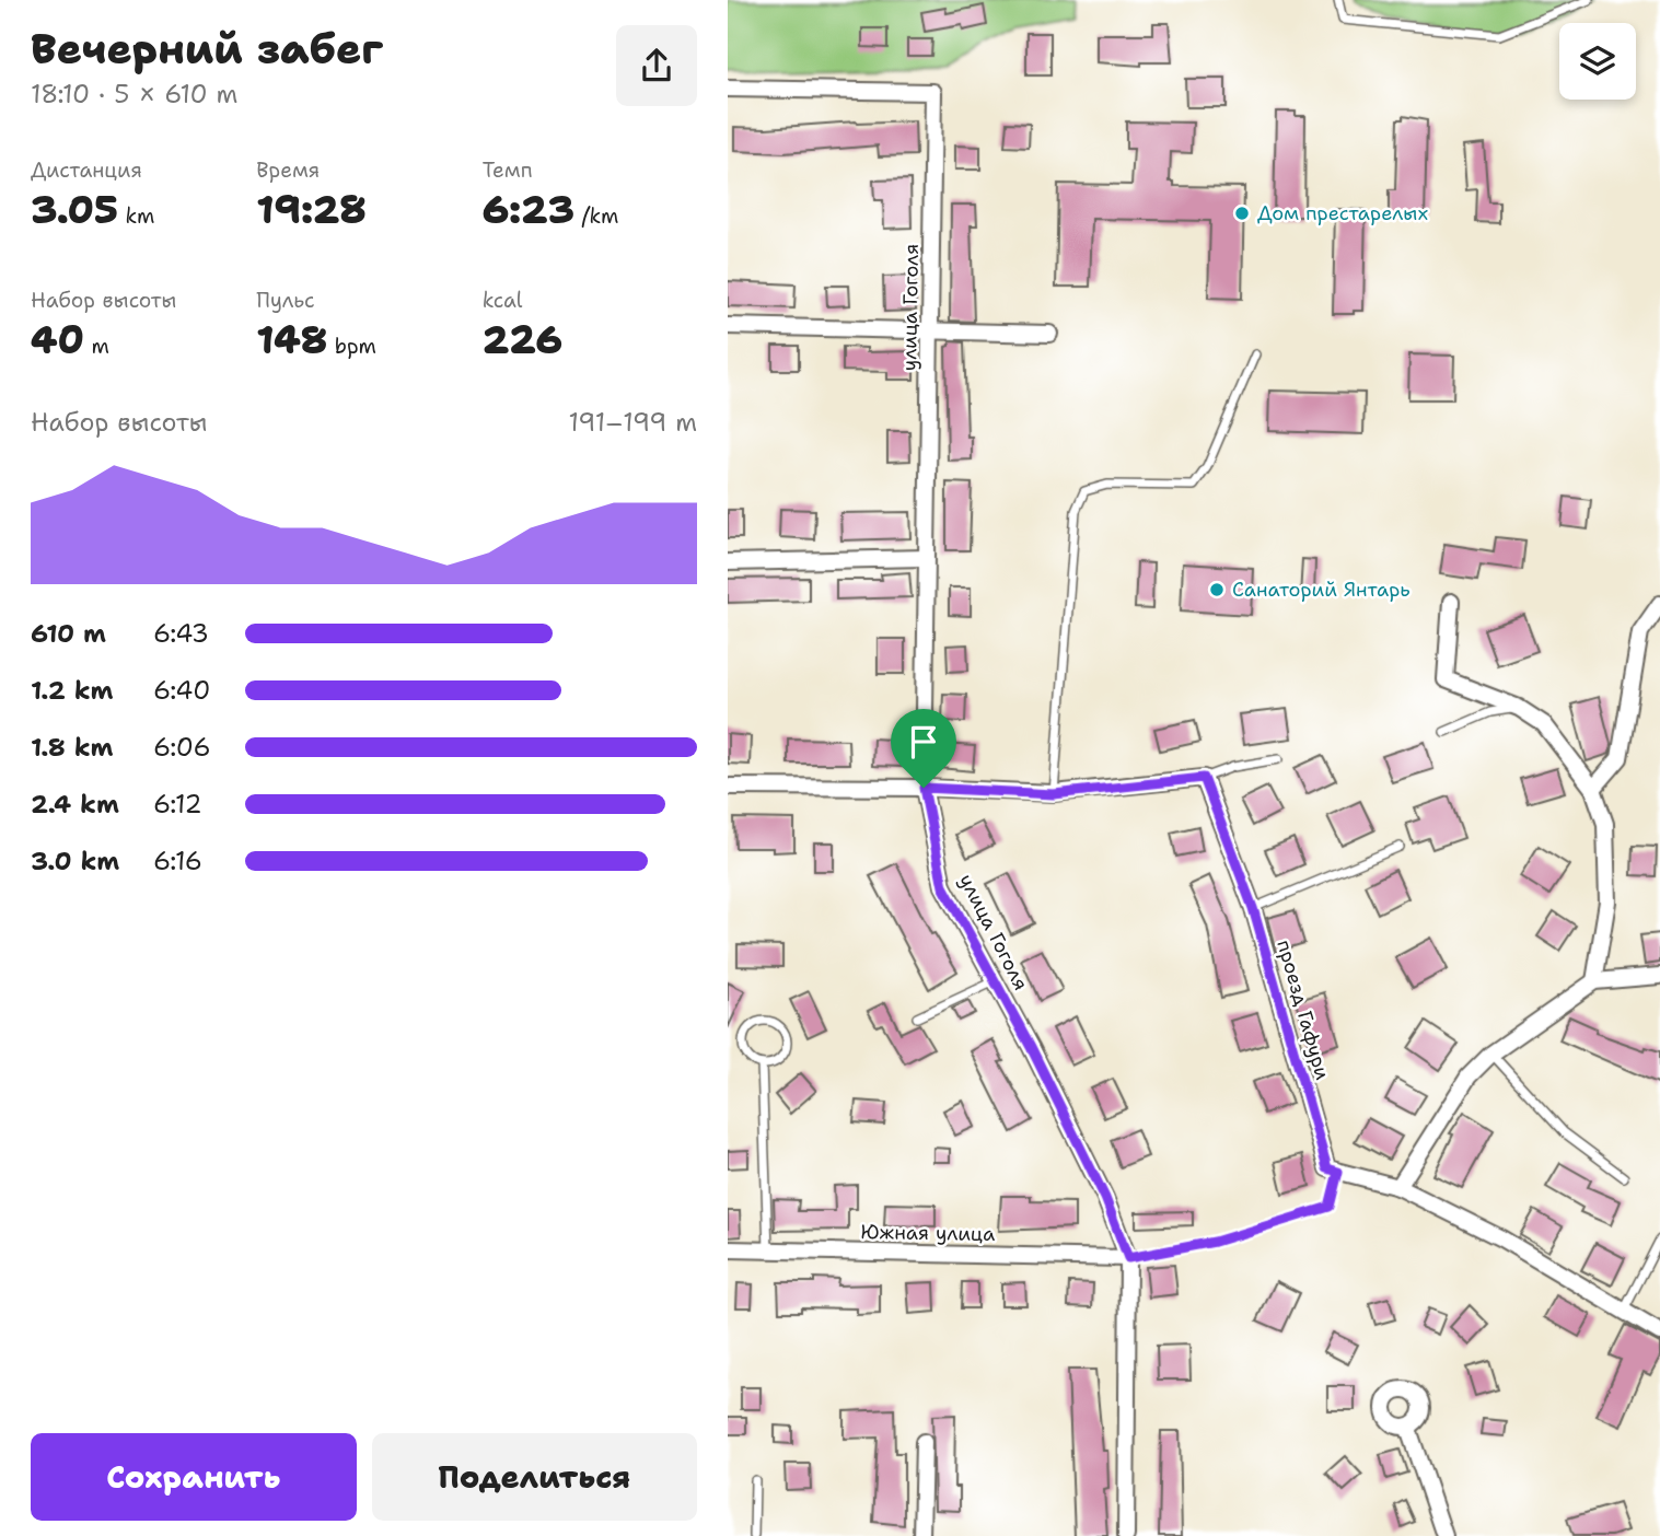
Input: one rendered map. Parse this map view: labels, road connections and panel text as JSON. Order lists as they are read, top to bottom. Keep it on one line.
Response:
{"streets":{"street":["улица Гоголя","проезд Гафури","Южная улица"]},"crossings":[["улица Гоголя","Южная улица"]],"places":["Дом престарелых","Санаторий Янтарь"],"page":{"heading":["Вечерний забег","18:10 · 5 × 610 m"],"stats":[["Дистанция","3.05 km"],["Время","19:28"],["Темп","6:23 /km"],["Набор высоты","40 m"],["Пульс","148 bpm"],["kcal","226"]],"chart":["Набор высоты","191–199 m"],"list":[{"name":"610 m","note":"6:43"},{"name":"1.2 km","note":"6:40"},{"name":"1.8 km","note":"6:06"},{"name":"2.4 km","note":"6:12"},{"name":"3.0 km","note":"6:16"}],"buttons":["Сохранить","Поделиться"]}}
